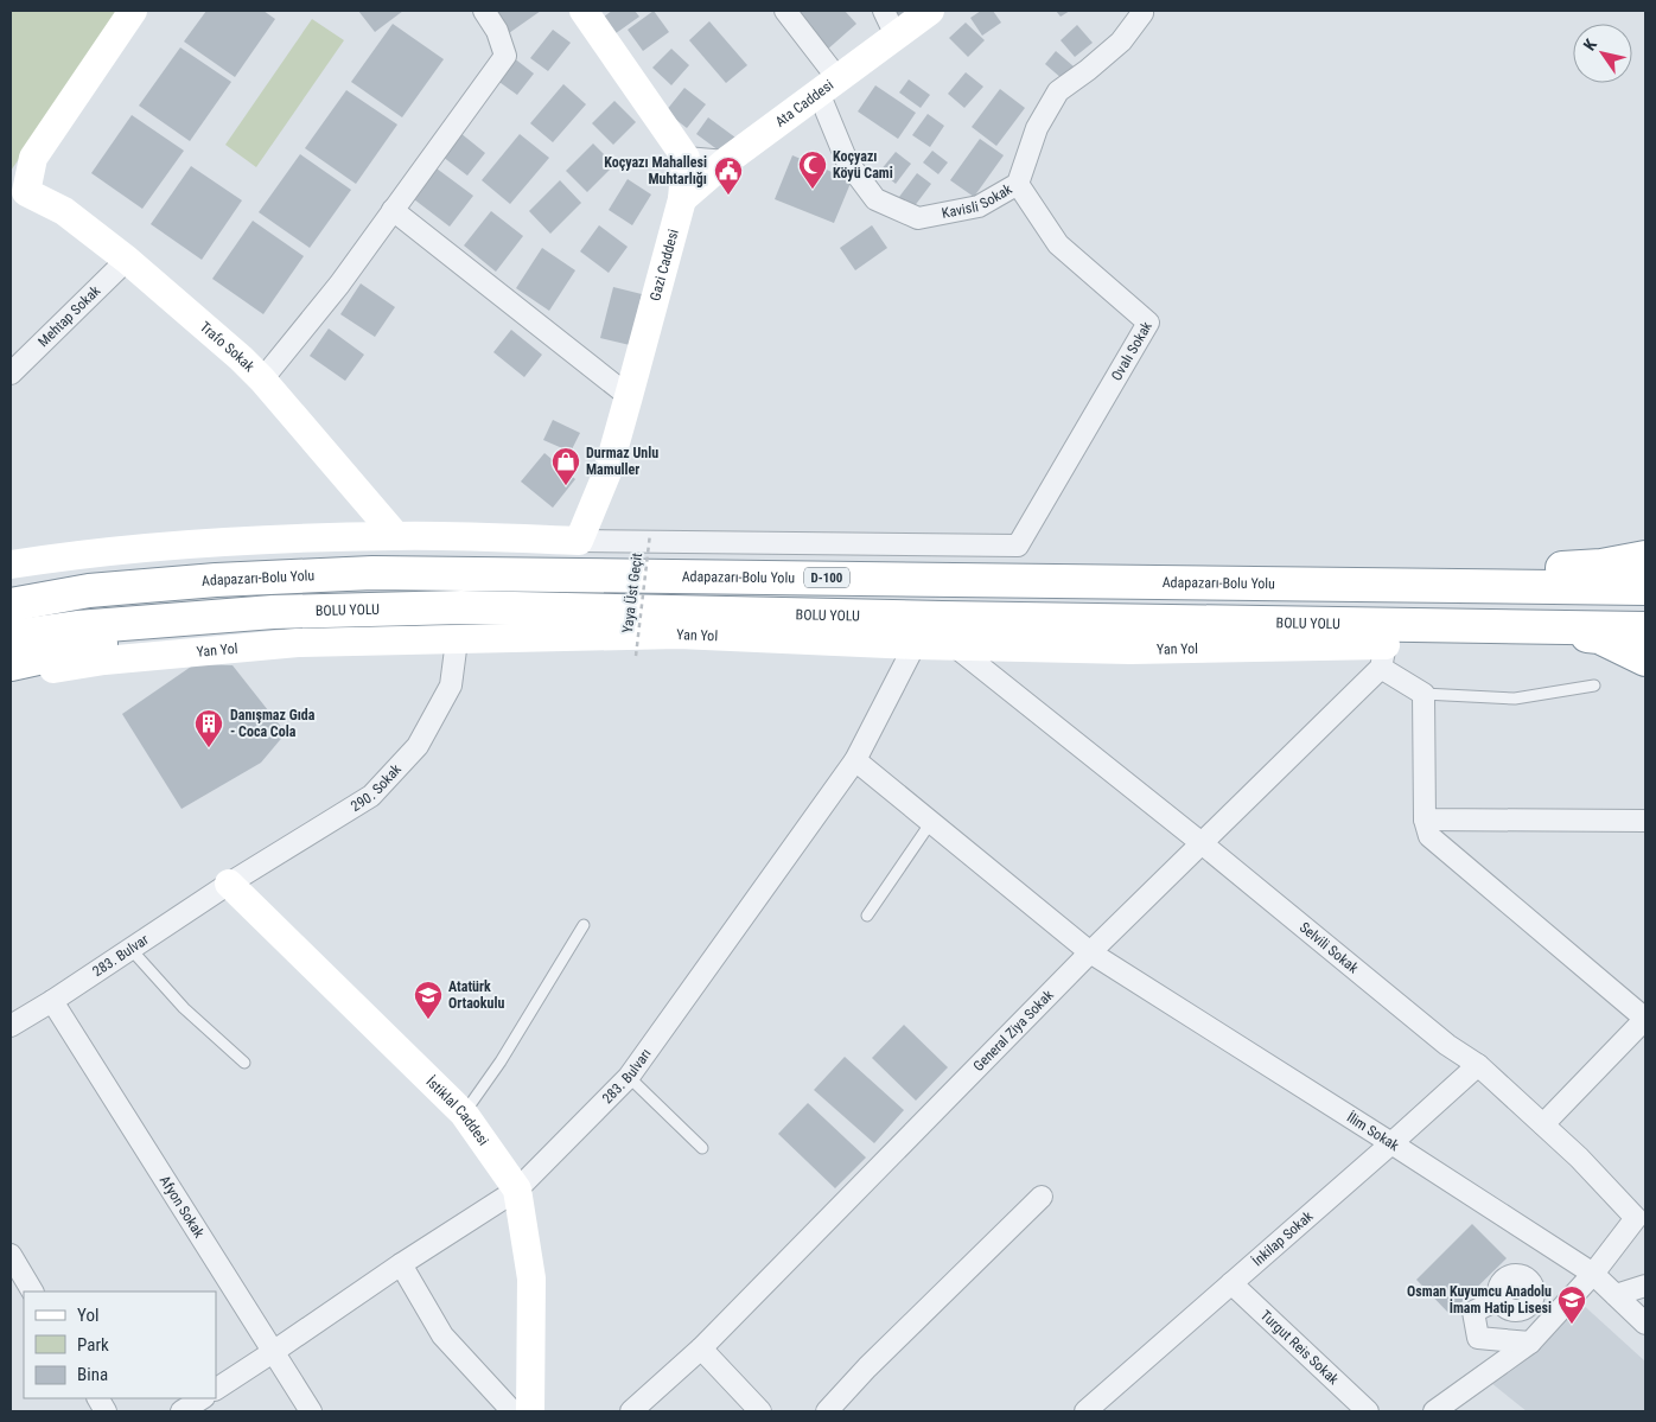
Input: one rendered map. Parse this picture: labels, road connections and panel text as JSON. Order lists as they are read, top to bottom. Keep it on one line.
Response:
{"streets":{"highway":["Adapazarı-Bolu Yolu","D-100","BOLU YOLU"],"street":["Ata Caddesi","Kavisli Sokak","Gazi Caddesi","Mehtap Sokak","Trafo Sokak","Ovalı Sokak","Yan Yol","290. Sokak","Selvili Sokak","283. Bulvar","General Ziya Sokak","283. Bulvarı","İstiklal Caddesi","İlim Sokak","Afyon Sokak","İnkilap Sokak","Turgut Reis Sokak"],"path":["Yaya Üst Geçit"]},"crossings":[["Ata Caddesi","Kavisli Sokak"],["Ata Caddesi","Gazi Caddesi"],["Kavisli Sokak","Ovalı Sokak"],["Gazi Caddesi","Ovalı Sokak"],["Mehtap Sokak","Trafo Sokak"],["Yan Yol","290. Sokak"],["Yan Yol","Selvili Sokak"],["Yan Yol","General Ziya Sokak"],["Yan Yol","283. Bulvarı"],["290. Sokak","283. Bulvar"],["290. Sokak","İstiklal Caddesi"],["Selvili Sokak","General Ziya Sokak"],["Selvili Sokak","İlim Sokak"],["Selvili Sokak","İnkilap Sokak"],["283. Bulvar","İstiklal Caddesi"],["283. Bulvar","Afyon Sokak"],["General Ziya Sokak","İlim Sokak"],["283. Bulvarı","İstiklal Caddesi"],["283. Bulvarı","İlim Sokak"],["283. Bulvarı","Afyon Sokak"],["İlim Sokak","İnkilap Sokak"],["İnkilap Sokak","Turgut Reis Sokak"]],"places":{"mosque":["Koçyazı Köyü Cami"],"public building":["Koçyazı Mahallesi Muhtarlığı"],"shop":["Durmaz Unlu Mamuller"],"building":["Danışmaz Gıda - Coca Cola"],"school or university":["Atatürk Ortaokulu","Osman Kuyumcu Anadolu İmam Hatip Lisesi"]},"legend":["Yol","Park","Bina"],"north":"top left"}
